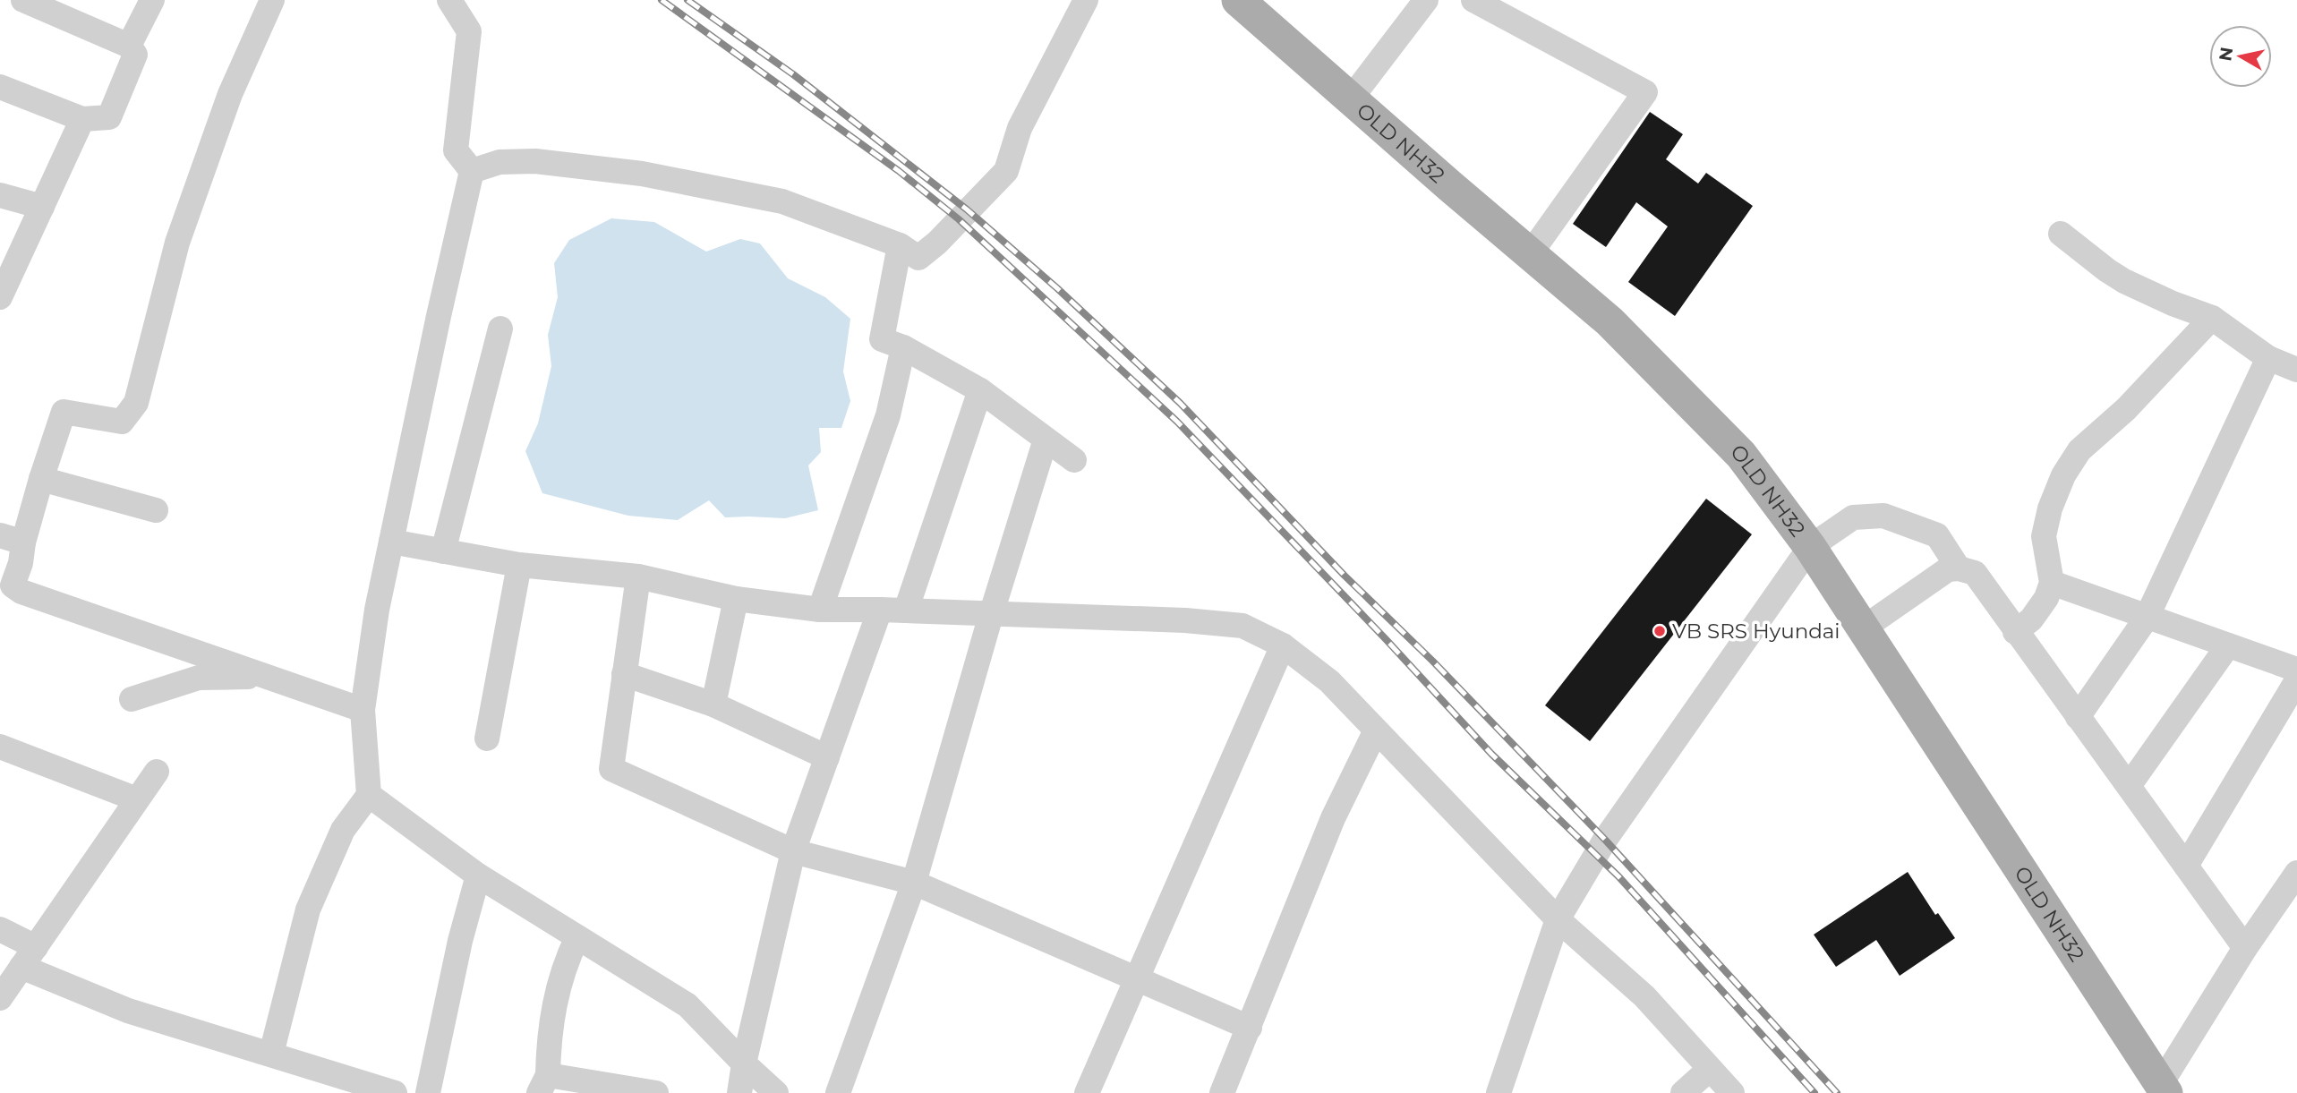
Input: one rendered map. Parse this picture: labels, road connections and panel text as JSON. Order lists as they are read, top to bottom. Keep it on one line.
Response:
{"streets":{"main road":["OLD NH32"]},"places":["VB SRS Hyundai"],"north":"left"}
